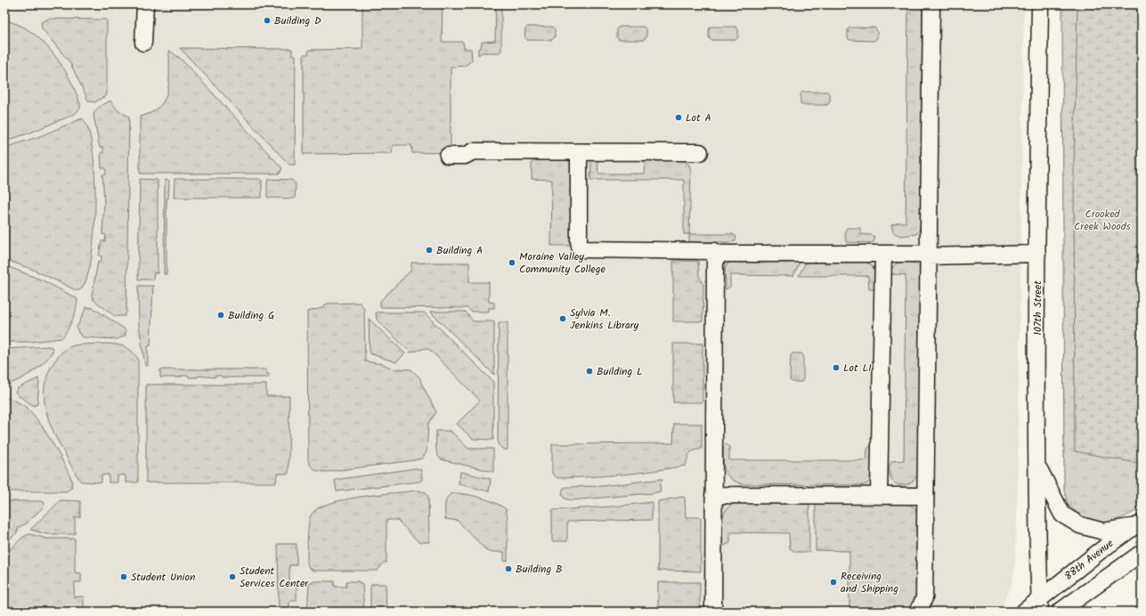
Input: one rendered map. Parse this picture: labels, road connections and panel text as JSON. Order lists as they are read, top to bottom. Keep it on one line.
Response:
{"streets":{"street":["107th Street","88th Avenue"]},"crossings":[["107th Street","88th Avenue"]],"parks":["Crooked Creek Woods"],"places":["Building D","Lot A","Building A","Moraine Valley Community College","Building G","Sylvia M. Jenkins Library","Lot L1","Building L","Building B","Student Union","Student Services Center","Receiving and Shipping"]}
